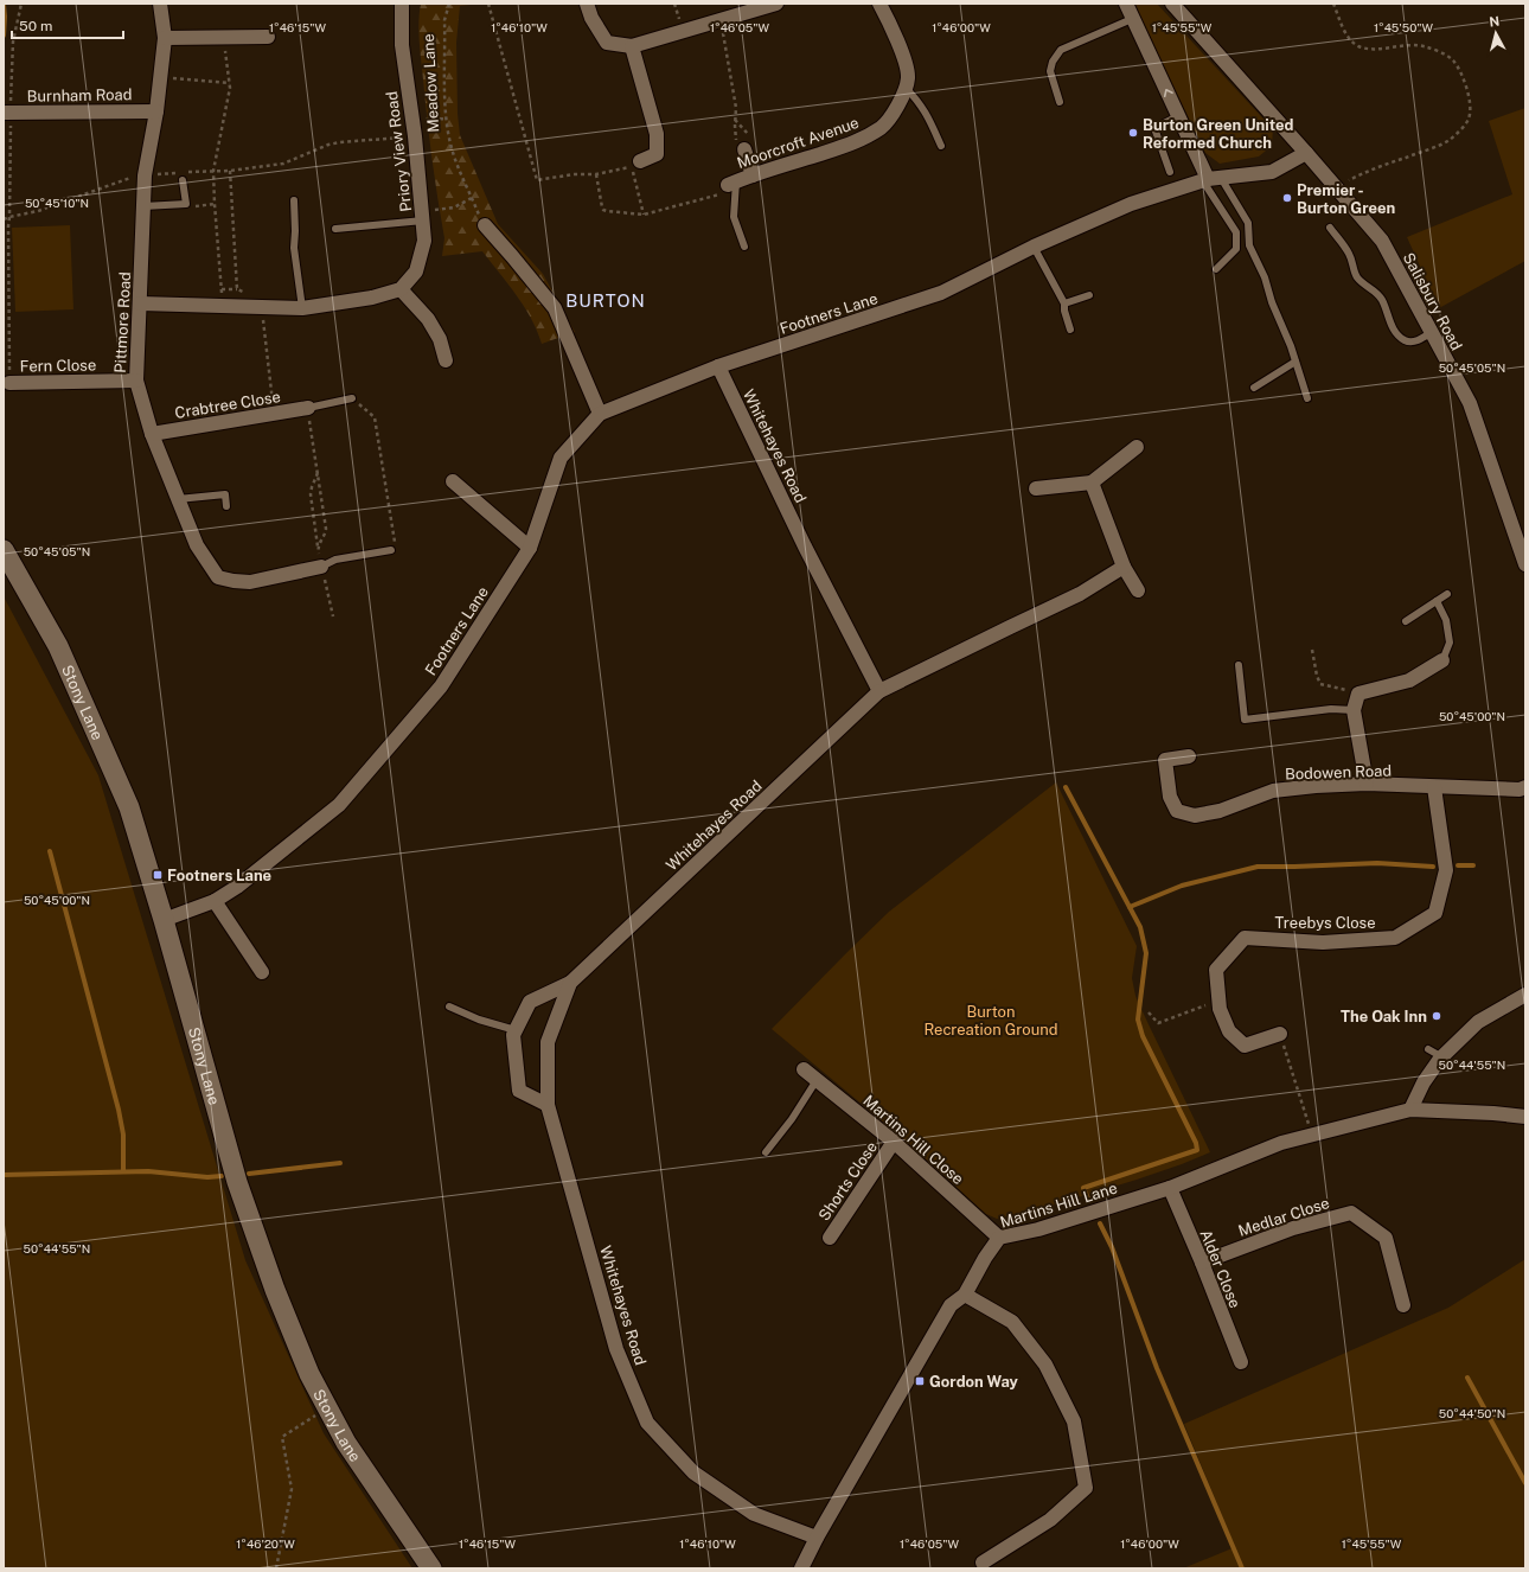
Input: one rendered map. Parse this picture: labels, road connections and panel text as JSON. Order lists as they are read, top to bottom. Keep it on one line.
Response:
{"streets":{"main road":["Stony Lane"],"street":["Burnham Road","Moorcroft Avenue","Priory View Road","Salisbury Road","Footners Lane","Pittmore Road","Fern Close","Crabtree Close","Whitehayes Road","Bodowen Road","Treebys Close","Martins Hill Close","Shorts Close","Martins Hill Lane","Medlar Close","Alder Close"],"path":["Meadow Lane"]},"crossings":[["Meadow Lane","Priory View Road"],["Burnham Road","Pittmore Road"],["Footners Lane","Whitehayes Road"],["Footners Lane","Stony Lane"],["Pittmore Road","Fern Close"],["Pittmore Road","Crabtree Close"],["Whitehayes Road","Martins Hill Lane"],["Bodowen Road","Treebys Close"],["Martins Hill Close","Shorts Close"],["Martins Hill Close","Martins Hill Lane"],["Martins Hill Lane","Alder Close"],["Medlar Close","Alder Close"]],"districts":["BURTON"],"parks":["Burton Recreation Ground"],"places":{"other":["Burton Green United Reformed Church","Premier - Burton Green","The Oak Inn"],"transit":["Footners Lane","Gordon Way"]},"scale_bar":"50 m","north":"top","coordinates":["1°46'15\"W","1°46'10\"W","1°46'05\"W","1°46'00\"W","1°45'55\"W","1°45'50\"W","50°45'10\"N","50°45'05\"N","50°45'00\"N","50°44'55\"N","50°44'50\"N","1°46'20\"W"]}
